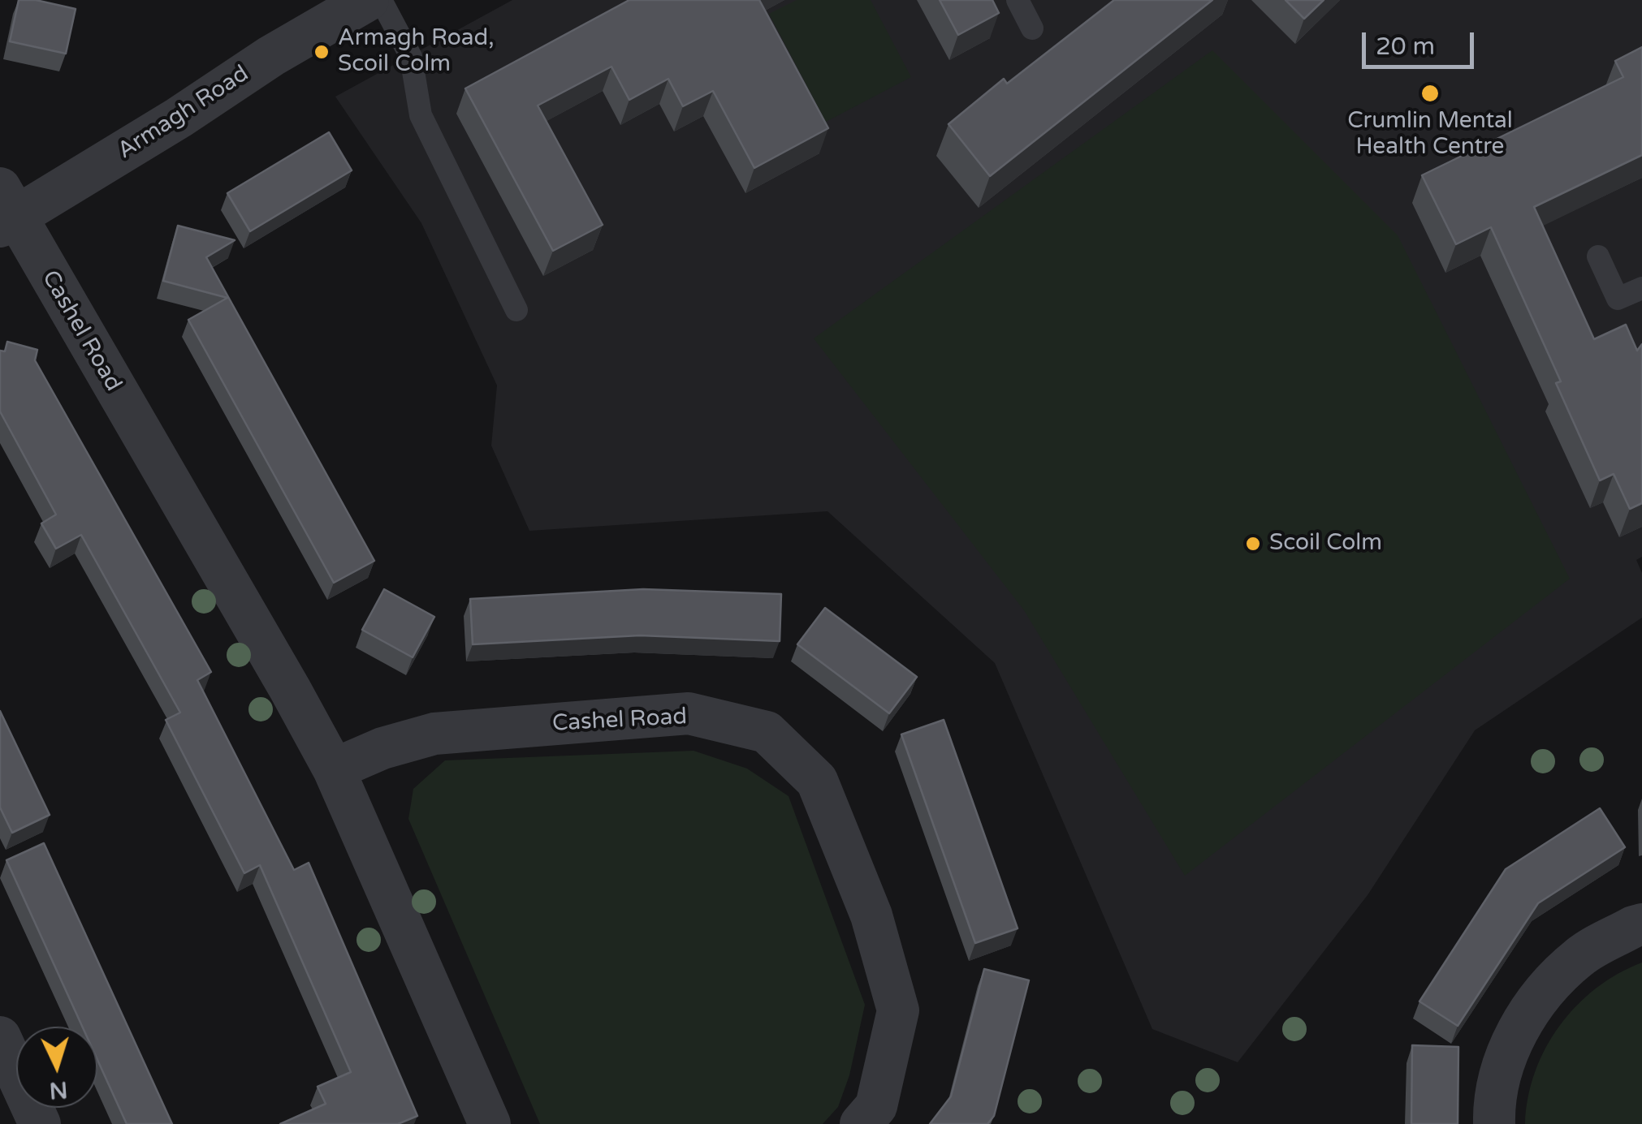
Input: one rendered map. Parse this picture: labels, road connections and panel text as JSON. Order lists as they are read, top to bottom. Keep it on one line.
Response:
{"streets":{"street":["Armagh Road","Cashel Road"]},"crossings":[["Armagh Road","Cashel Road"]],"places":["Armagh Road, Scoil Colm","Crumlin Mental Health Centre","Scoil Colm"],"scale_bar":"20 m","north":"bottom"}
